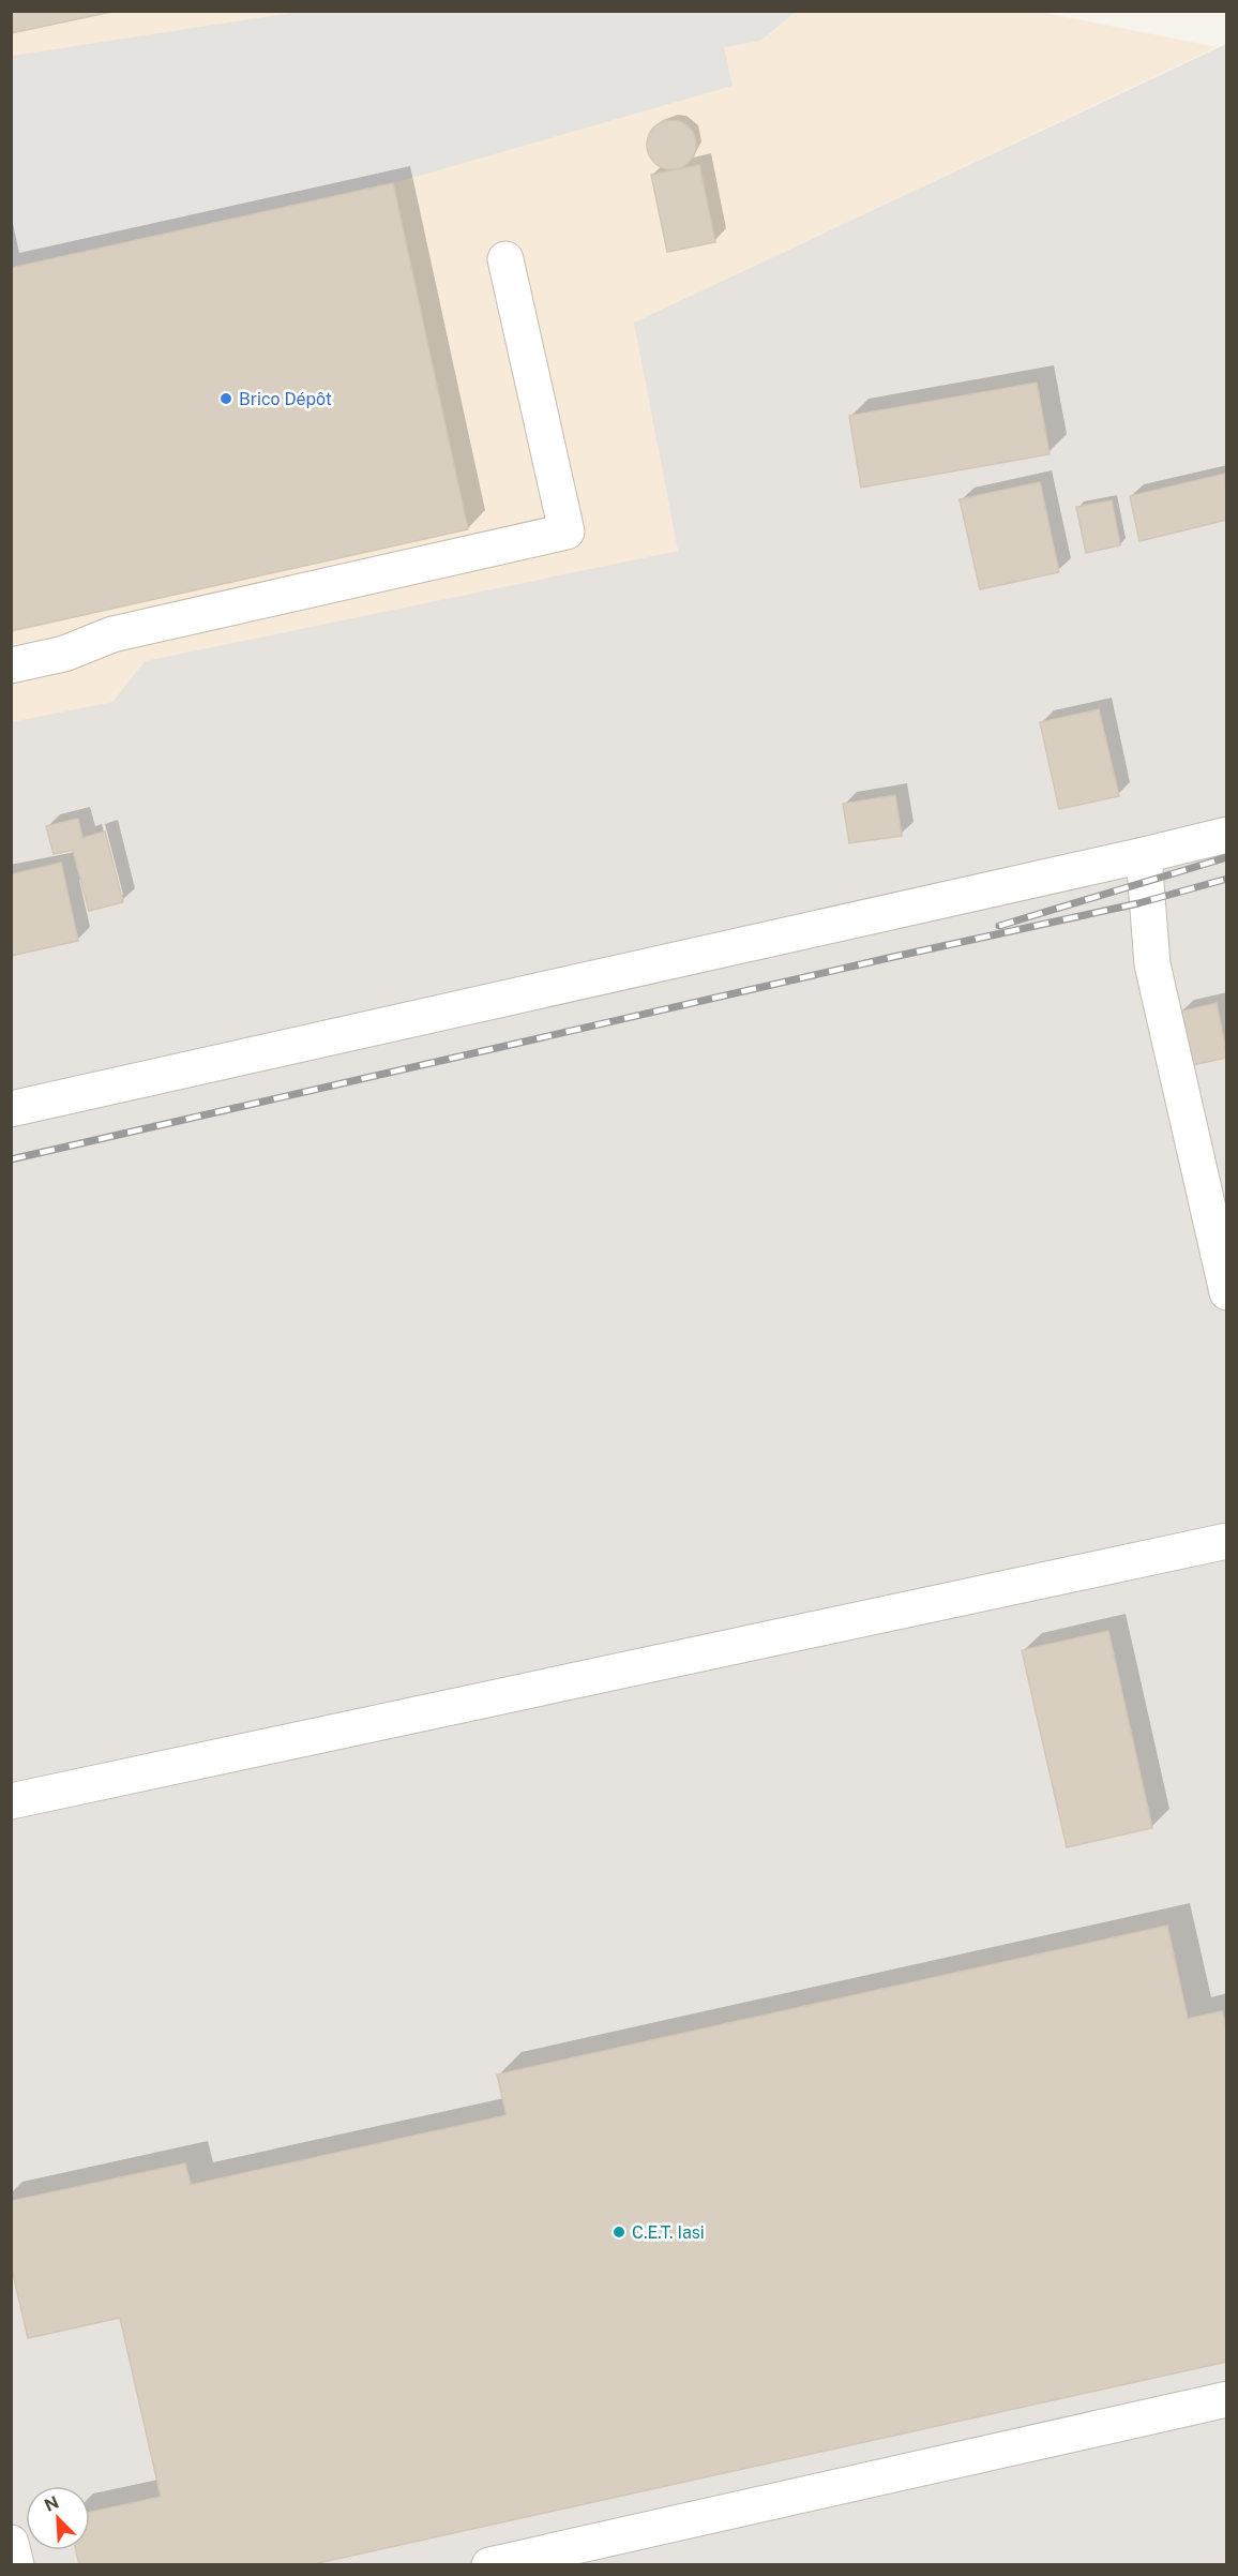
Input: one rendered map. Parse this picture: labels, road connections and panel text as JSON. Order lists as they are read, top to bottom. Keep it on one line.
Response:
{"places":["Brico Dépôt","C.E.T. Iasi"],"north":"top left"}
